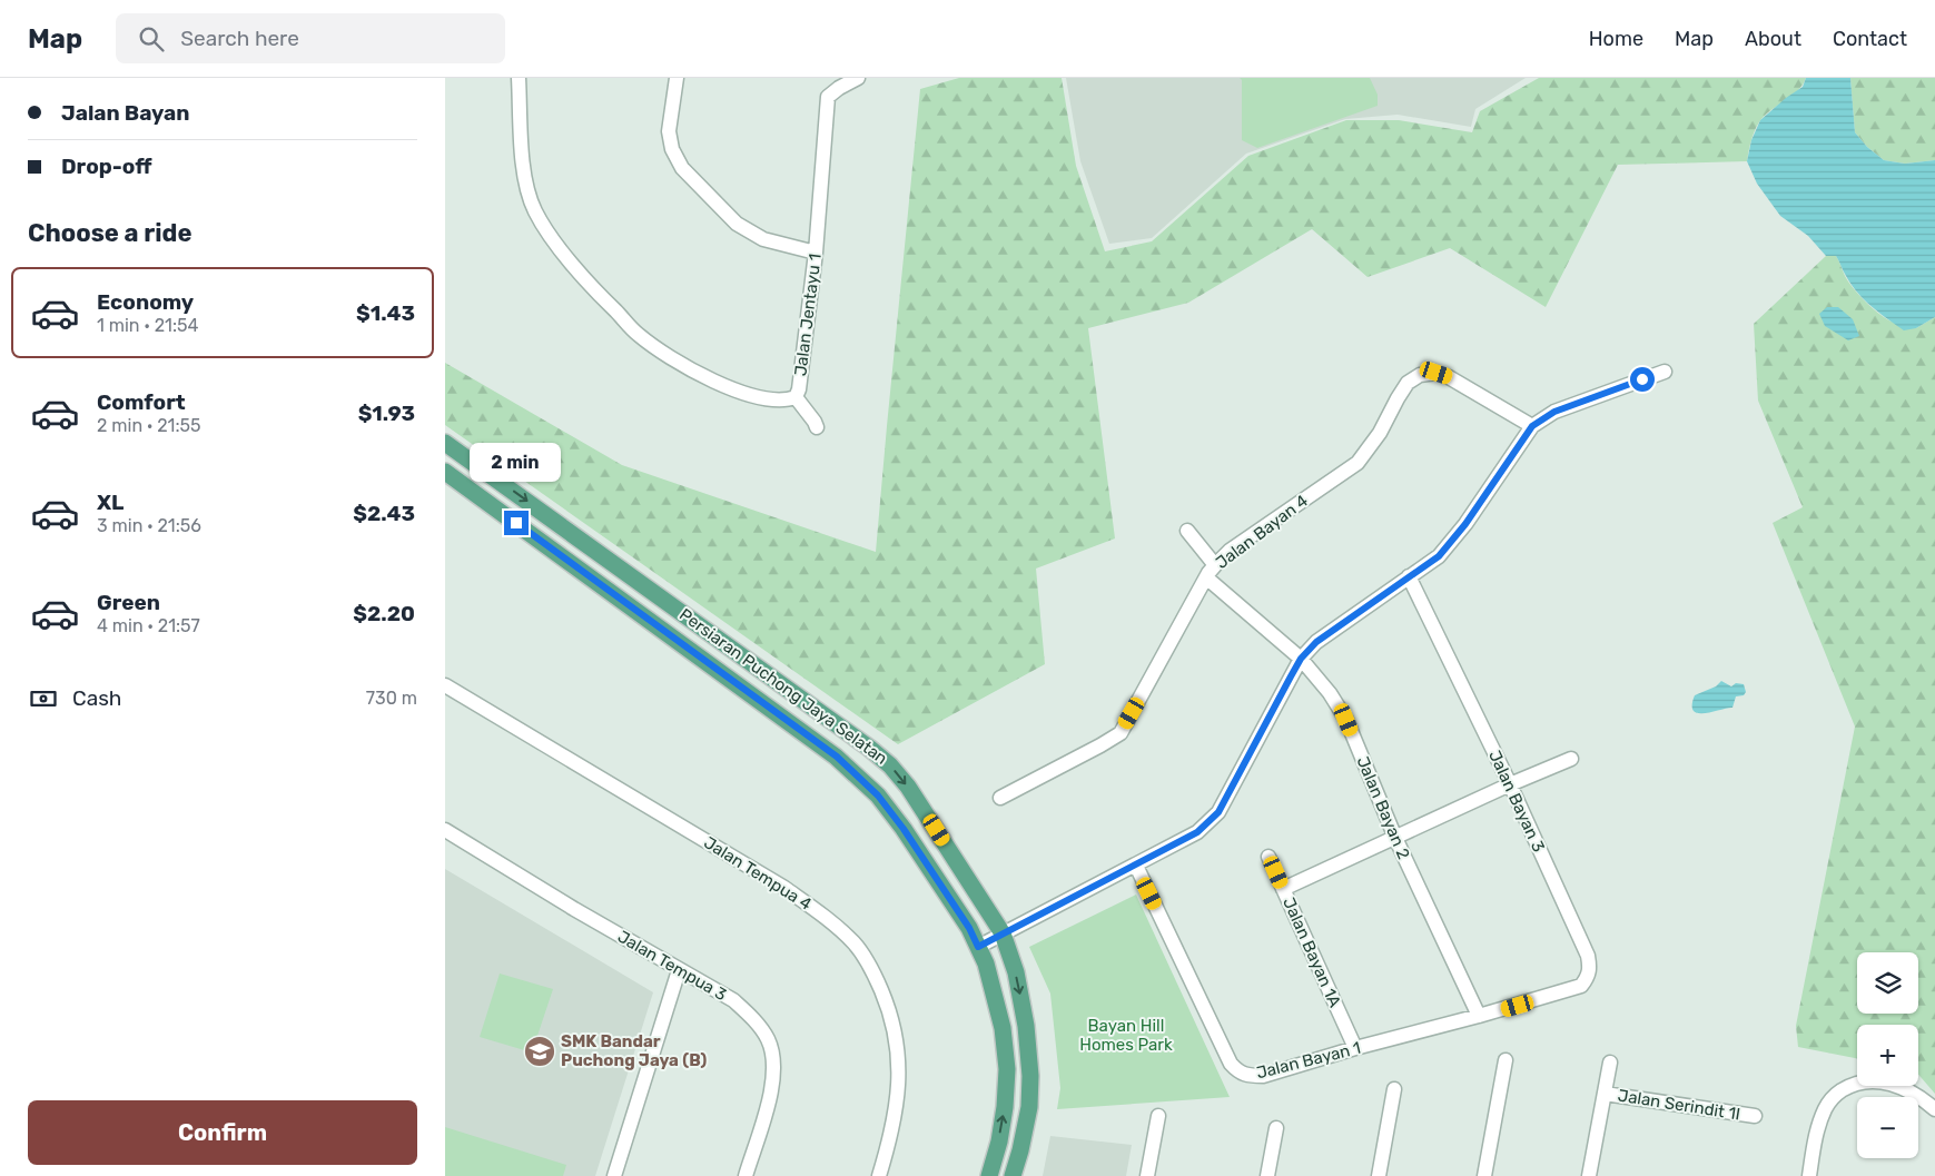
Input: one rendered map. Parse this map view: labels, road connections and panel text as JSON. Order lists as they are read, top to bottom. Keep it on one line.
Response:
{"streets":{"main road":["Persiaran Puchong Jaya Selatan"],"street":["Jalan Jentayu 1","Jalan Bayan 4","Jalan Bayan 3","Jalan Bayan 2","Jalan Tempua 4","Jalan Bayan 1A","Jalan Tempua 3","Jalan Bayan 1","Jalan Serindit 1I"]},"crossings":[["Jalan Bayan 4","Jalan Bayan 2"],["Jalan Bayan 3","Jalan Bayan 1"],["Jalan Bayan 2","Jalan Bayan 1"],["Jalan Bayan 1A","Jalan Bayan 1"]],"parks":["Bayan Hill Homes Park"],"places":{"school or university":["SMK Bandar Puchong Jaya (B)"]},"page":{"header":"Map","search":"Search here","nav":["Home","Map","About","Contact"],"banner":["Jalan Bayan","Drop-off"],"heading":"Choose a ride","list":[{"name":"Economy","note":"1 min · 21:54","value":"$1.43"},{"name":"Comfort","note":"2 min · 21:55","value":"$1.93"},{"name":"XL","note":"3 min · 21:56","value":"$2.43"},{"name":"Green","note":"4 min · 21:57","value":"$2.20"}],"bubble":"2 min","pay":["Cash","730 m"],"map_buttons":["+","−"],"buttons":"Confirm"}}
